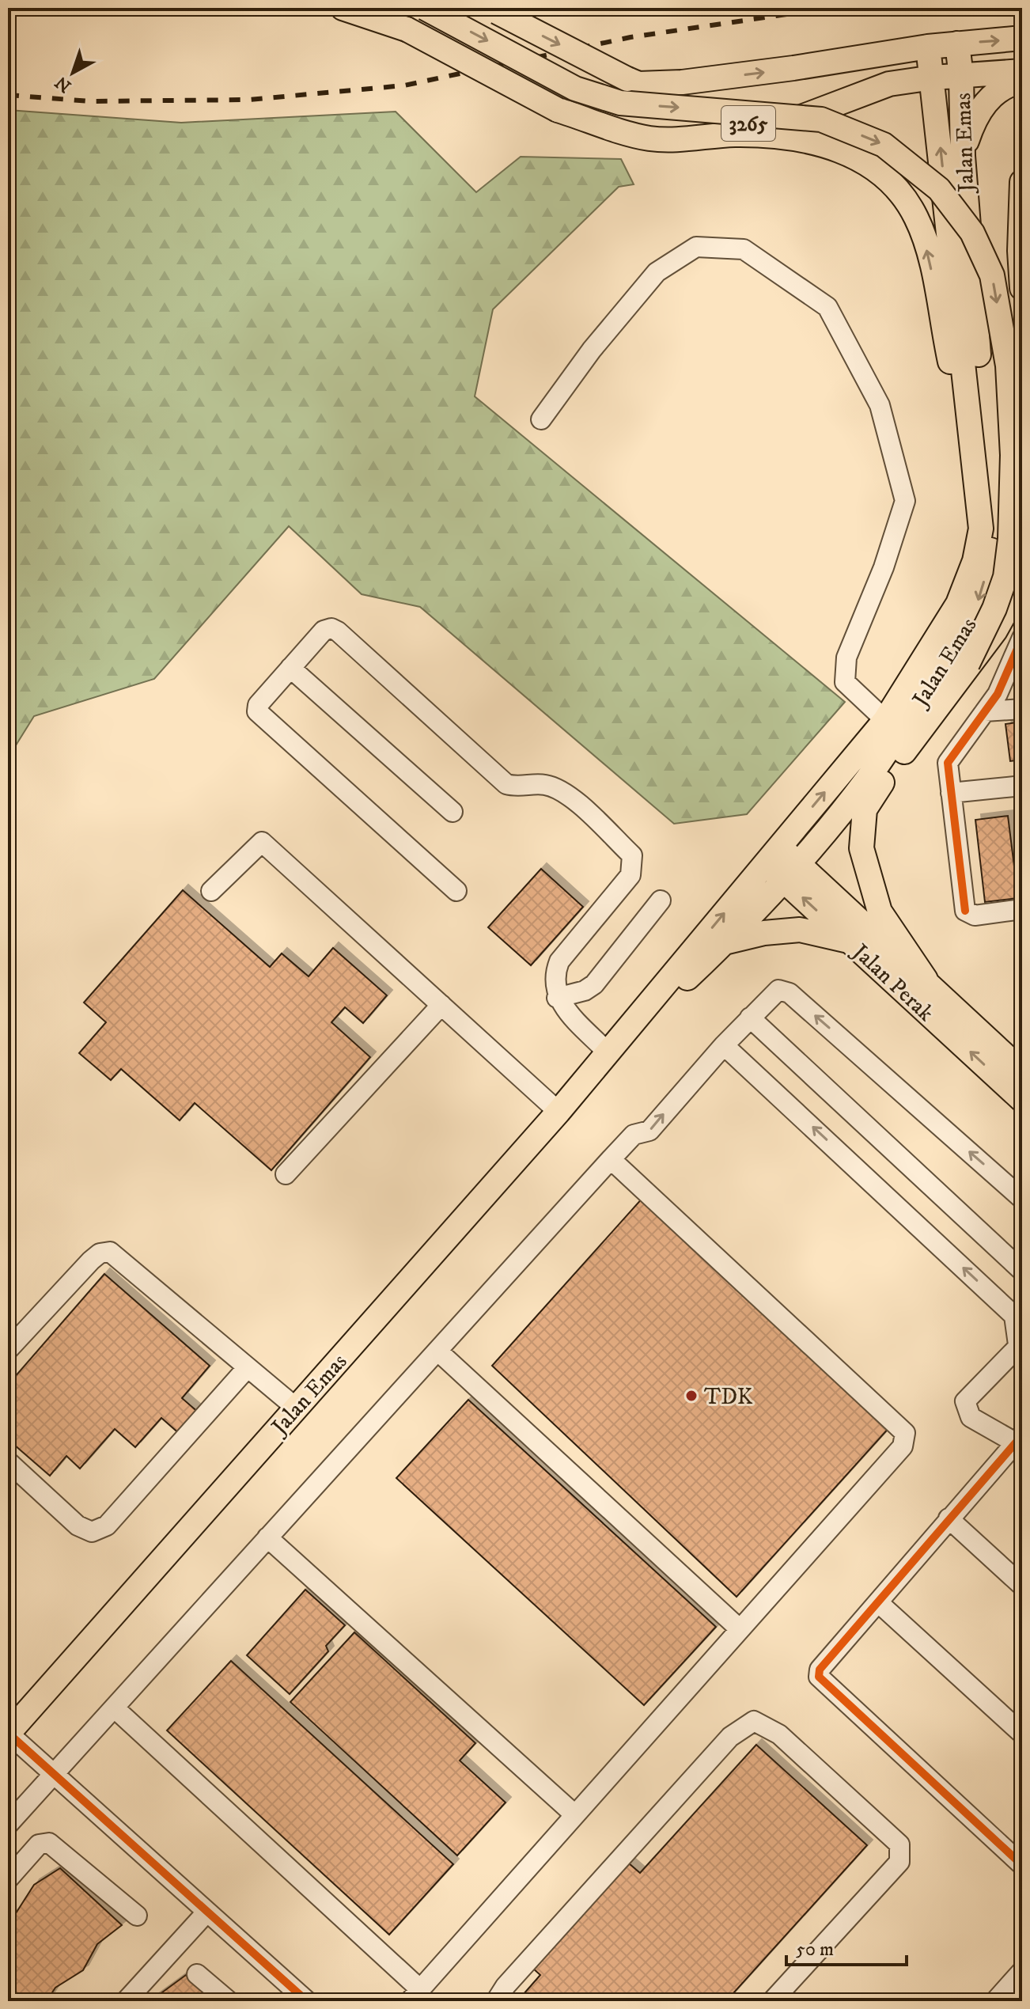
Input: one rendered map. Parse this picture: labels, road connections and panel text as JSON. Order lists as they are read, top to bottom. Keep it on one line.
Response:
{"streets":{"main road":["3265","Jalan Emas","Jalan Perak"]},"crossings":[["3265","Jalan Emas"],["Jalan Emas","Jalan Perak"]],"places":["TDK"],"scale_bar":"50 m","north":"bottom left"}
